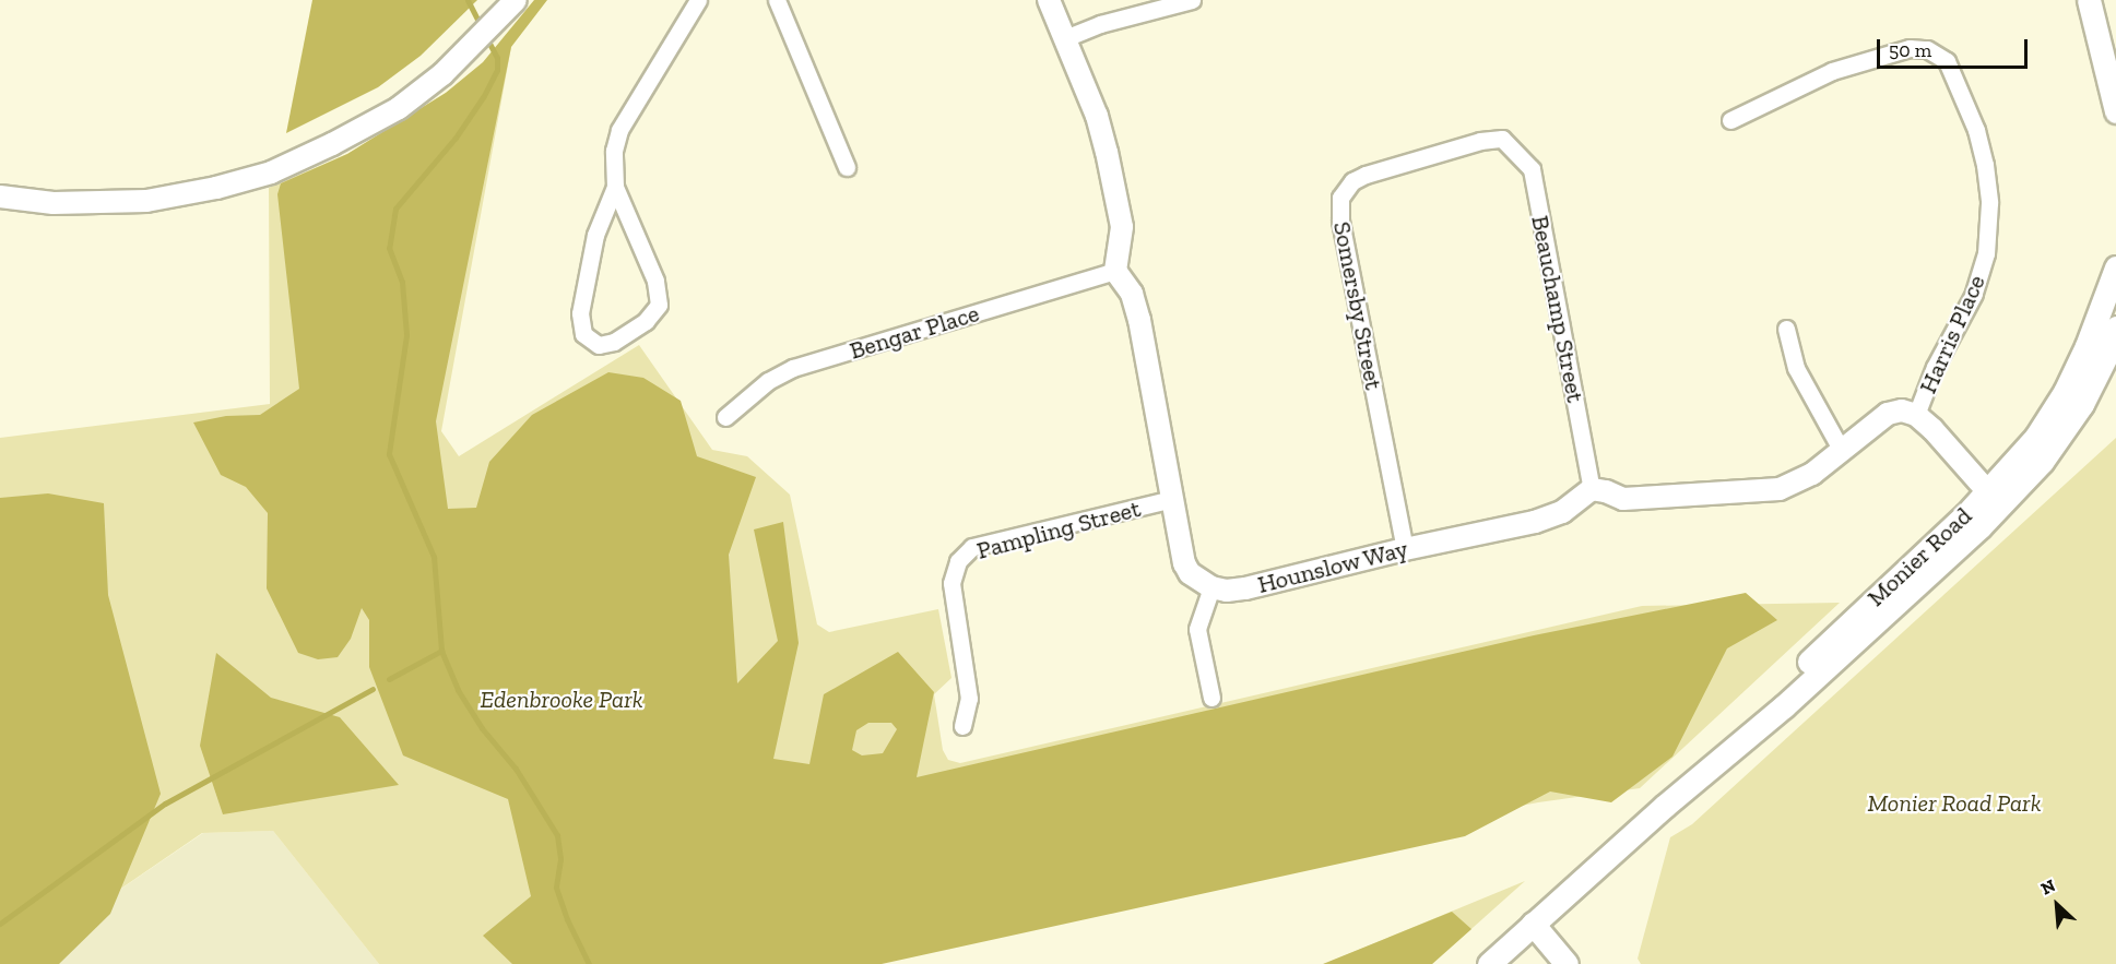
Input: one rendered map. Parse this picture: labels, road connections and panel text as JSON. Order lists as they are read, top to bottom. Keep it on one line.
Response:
{"streets":{"main road":["Monier Road"],"street":["Somersby Street","Beauchamp Street","Bengar Place","Harris Place","Pampling Street","Hounslow Way"]},"crossings":[["Somersby Street","Beauchamp Street"],["Somersby Street","Hounslow Way"],["Beauchamp Street","Hounslow Way"]],"parks":["Edenbrooke Park","Monier Road Park"],"scale_bar":"50 m","north":"top left"}
